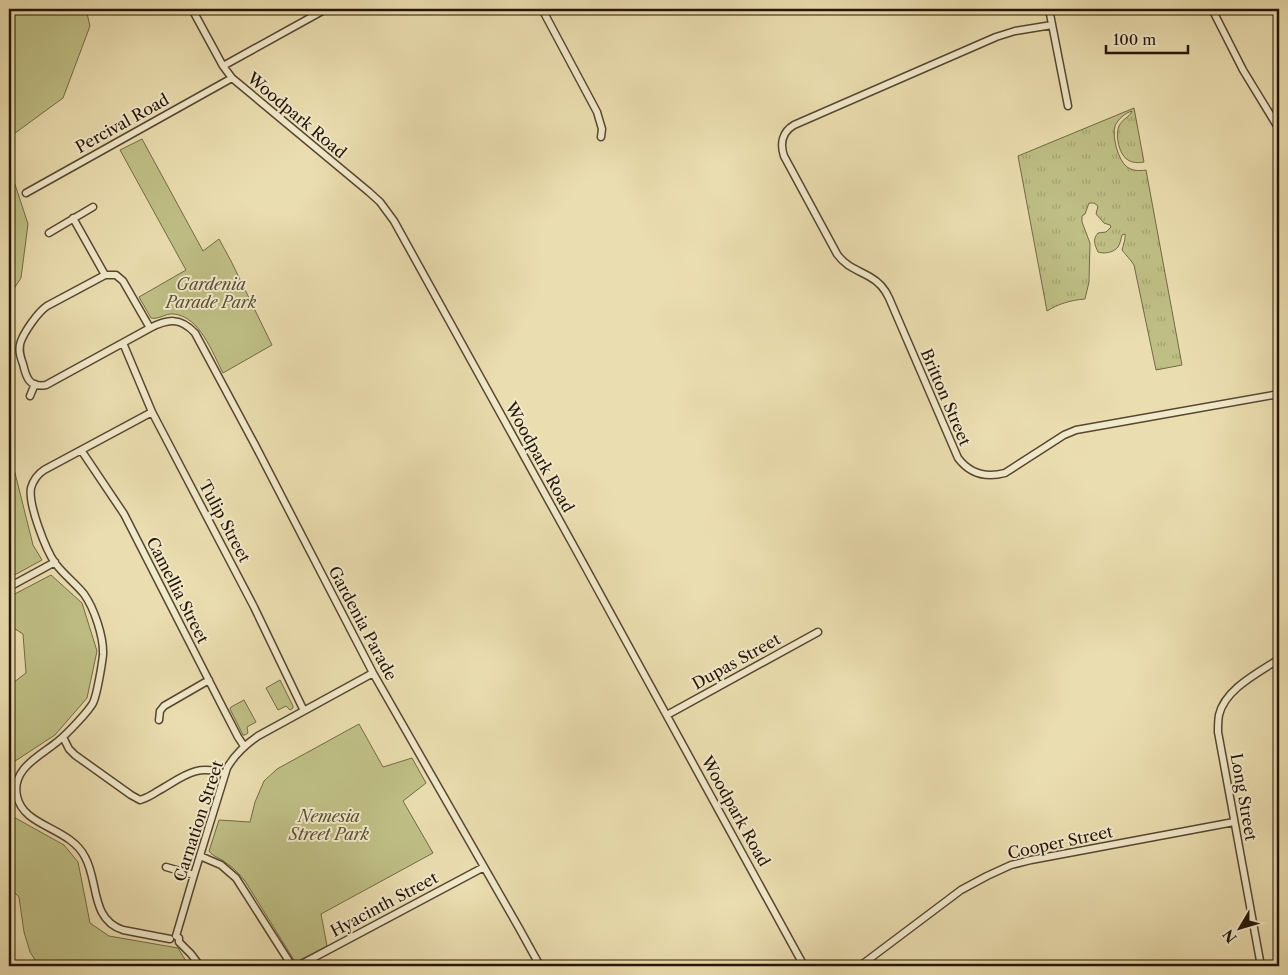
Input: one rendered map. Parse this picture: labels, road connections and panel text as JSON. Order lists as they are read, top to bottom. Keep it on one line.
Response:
{"streets":{"street":["Woodpark Road","Percival Road","Britton Street","Tulip Street","Camellia Street","Gardenia Parade","Dupas Street","Long Street","Carnation Street","Cooper Street","Hyacinth Street"]},"crossings":[["Woodpark Road","Percival Road"],["Woodpark Road","Dupas Street"],["Tulip Street","Gardenia Parade"],["Tulip Street","Carnation Street"],["Camellia Street","Carnation Street"],["Gardenia Parade","Carnation Street"],["Gardenia Parade","Hyacinth Street"],["Long Street","Cooper Street"]],"parks":["Gardenia Parade Park","Nemesia Street Park"],"scale_bar":"100 m","north":"bottom left"}
